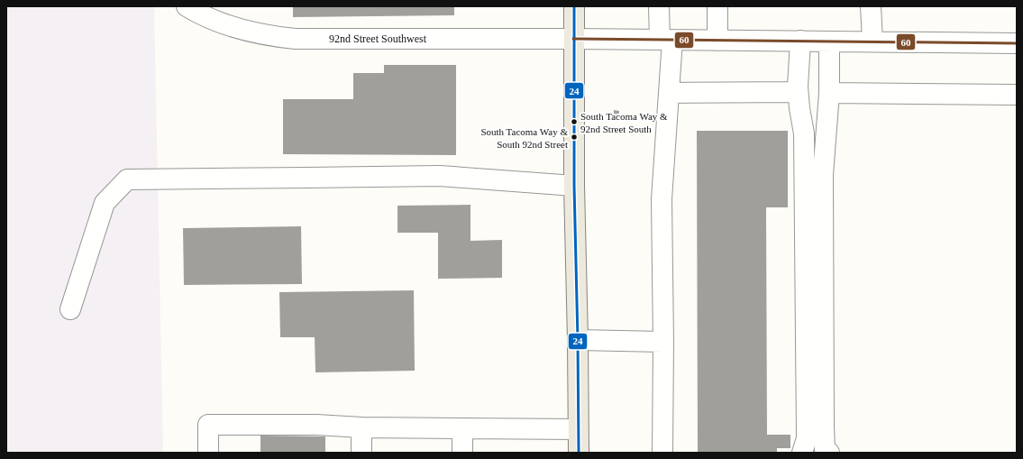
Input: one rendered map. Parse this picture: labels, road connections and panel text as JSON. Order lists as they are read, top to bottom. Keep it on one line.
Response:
{"streets":{"street":["92nd Street Southwest"]},"places":["South Tacoma Way & 92nd Street South","South Tacoma Way & South 92nd Street"],"lines":["transit line 24","transit line 60"]}
